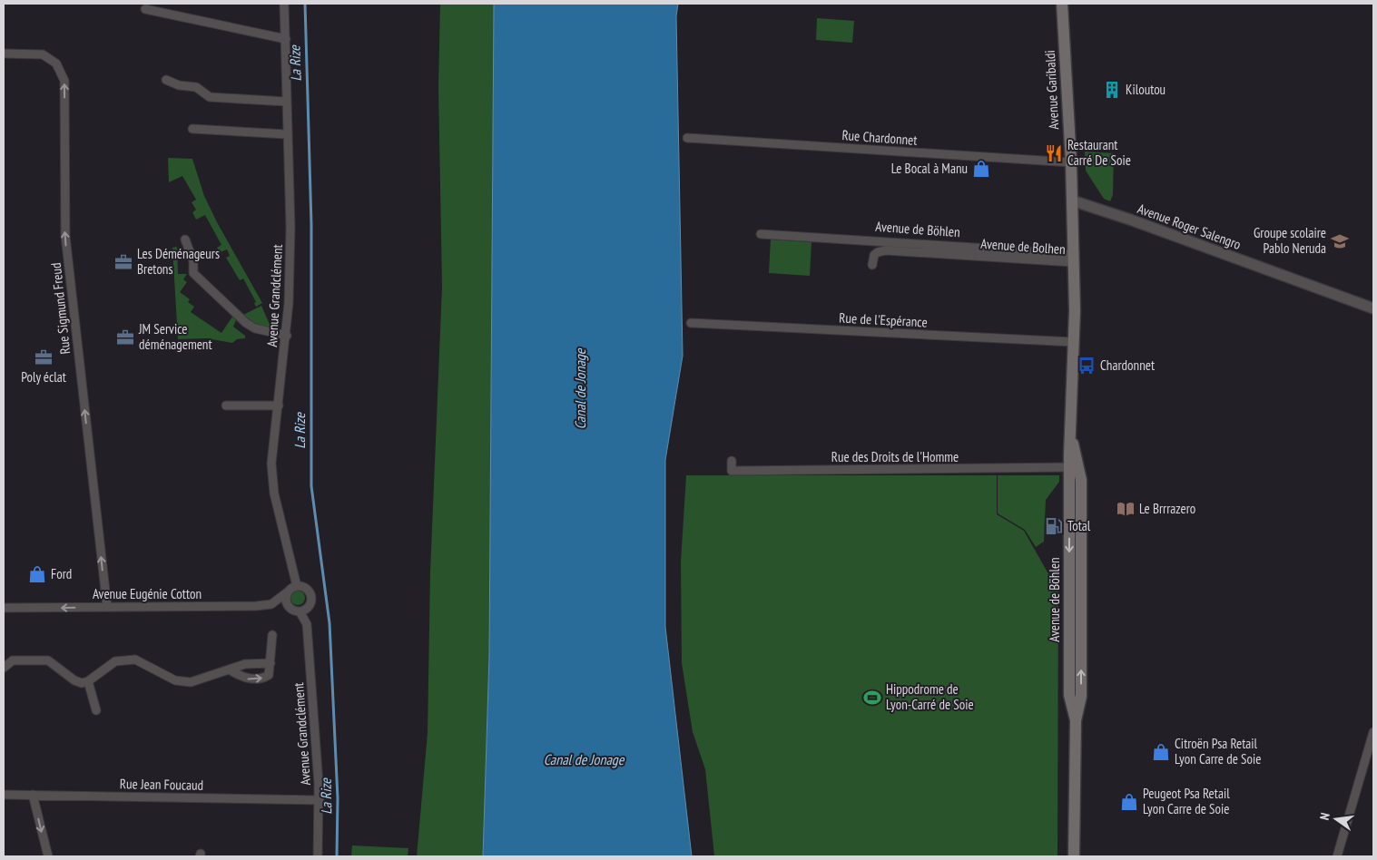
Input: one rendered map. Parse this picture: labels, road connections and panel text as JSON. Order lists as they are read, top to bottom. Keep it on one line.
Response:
{"streets":{"main road":["Avenue Garibaldi","Avenue de Böhlen"],"street":["Rue Chardonnet","Avenue Roger Salengro","Avenue de Bolhen","Avenue Grandclément","Rue Sigmund Freud","Rue de l'Espérance","Rue des Droits de l'Homme","Avenue Eugénie Cotton","Rue Jean Foucaud"]},"crossings":[["Avenue Garibaldi","Rue Chardonnet"],["Avenue Garibaldi","Avenue Roger Salengro"],["Avenue Garibaldi","Avenue de Böhlen"],["Avenue Roger Salengro","Avenue de Böhlen"],["Avenue de Böhlen","Avenue de Bolhen"],["Avenue de Böhlen","Rue de l'Espérance"],["Avenue de Böhlen","Rue des Droits de l'Homme"],["Avenue Grandclément","Avenue Eugénie Cotton"],["Avenue Grandclément","Rue Jean Foucaud"],["Rue Sigmund Freud","Avenue Eugénie Cotton"]],"one_way":["Rue Sigmund Freud","Avenue Eugénie Cotton"],"water":["La Rize","Canal de Jonage"],"places":{"building":["Kiloutou"],"restaurant":["Restaurant Carré De Soie"],"shop":["Le Bocal à Manu","Ford","Citroën Psa Retail Lyon Carre de Soie","Peugeot Psa Retail Lyon Carre de Soie"],"school or university":["Groupe scolaire Pablo Neruda"],"office":["Les Déménageurs Bretons","JM Service déménagement","Poly éclat"],"bus stop":["Chardonnet"],"library":["Le Brrrazero"],"fuel station":["Total"],"sports":["Hippodrome de Lyon-Carré de Soie"]},"north":"left"}
